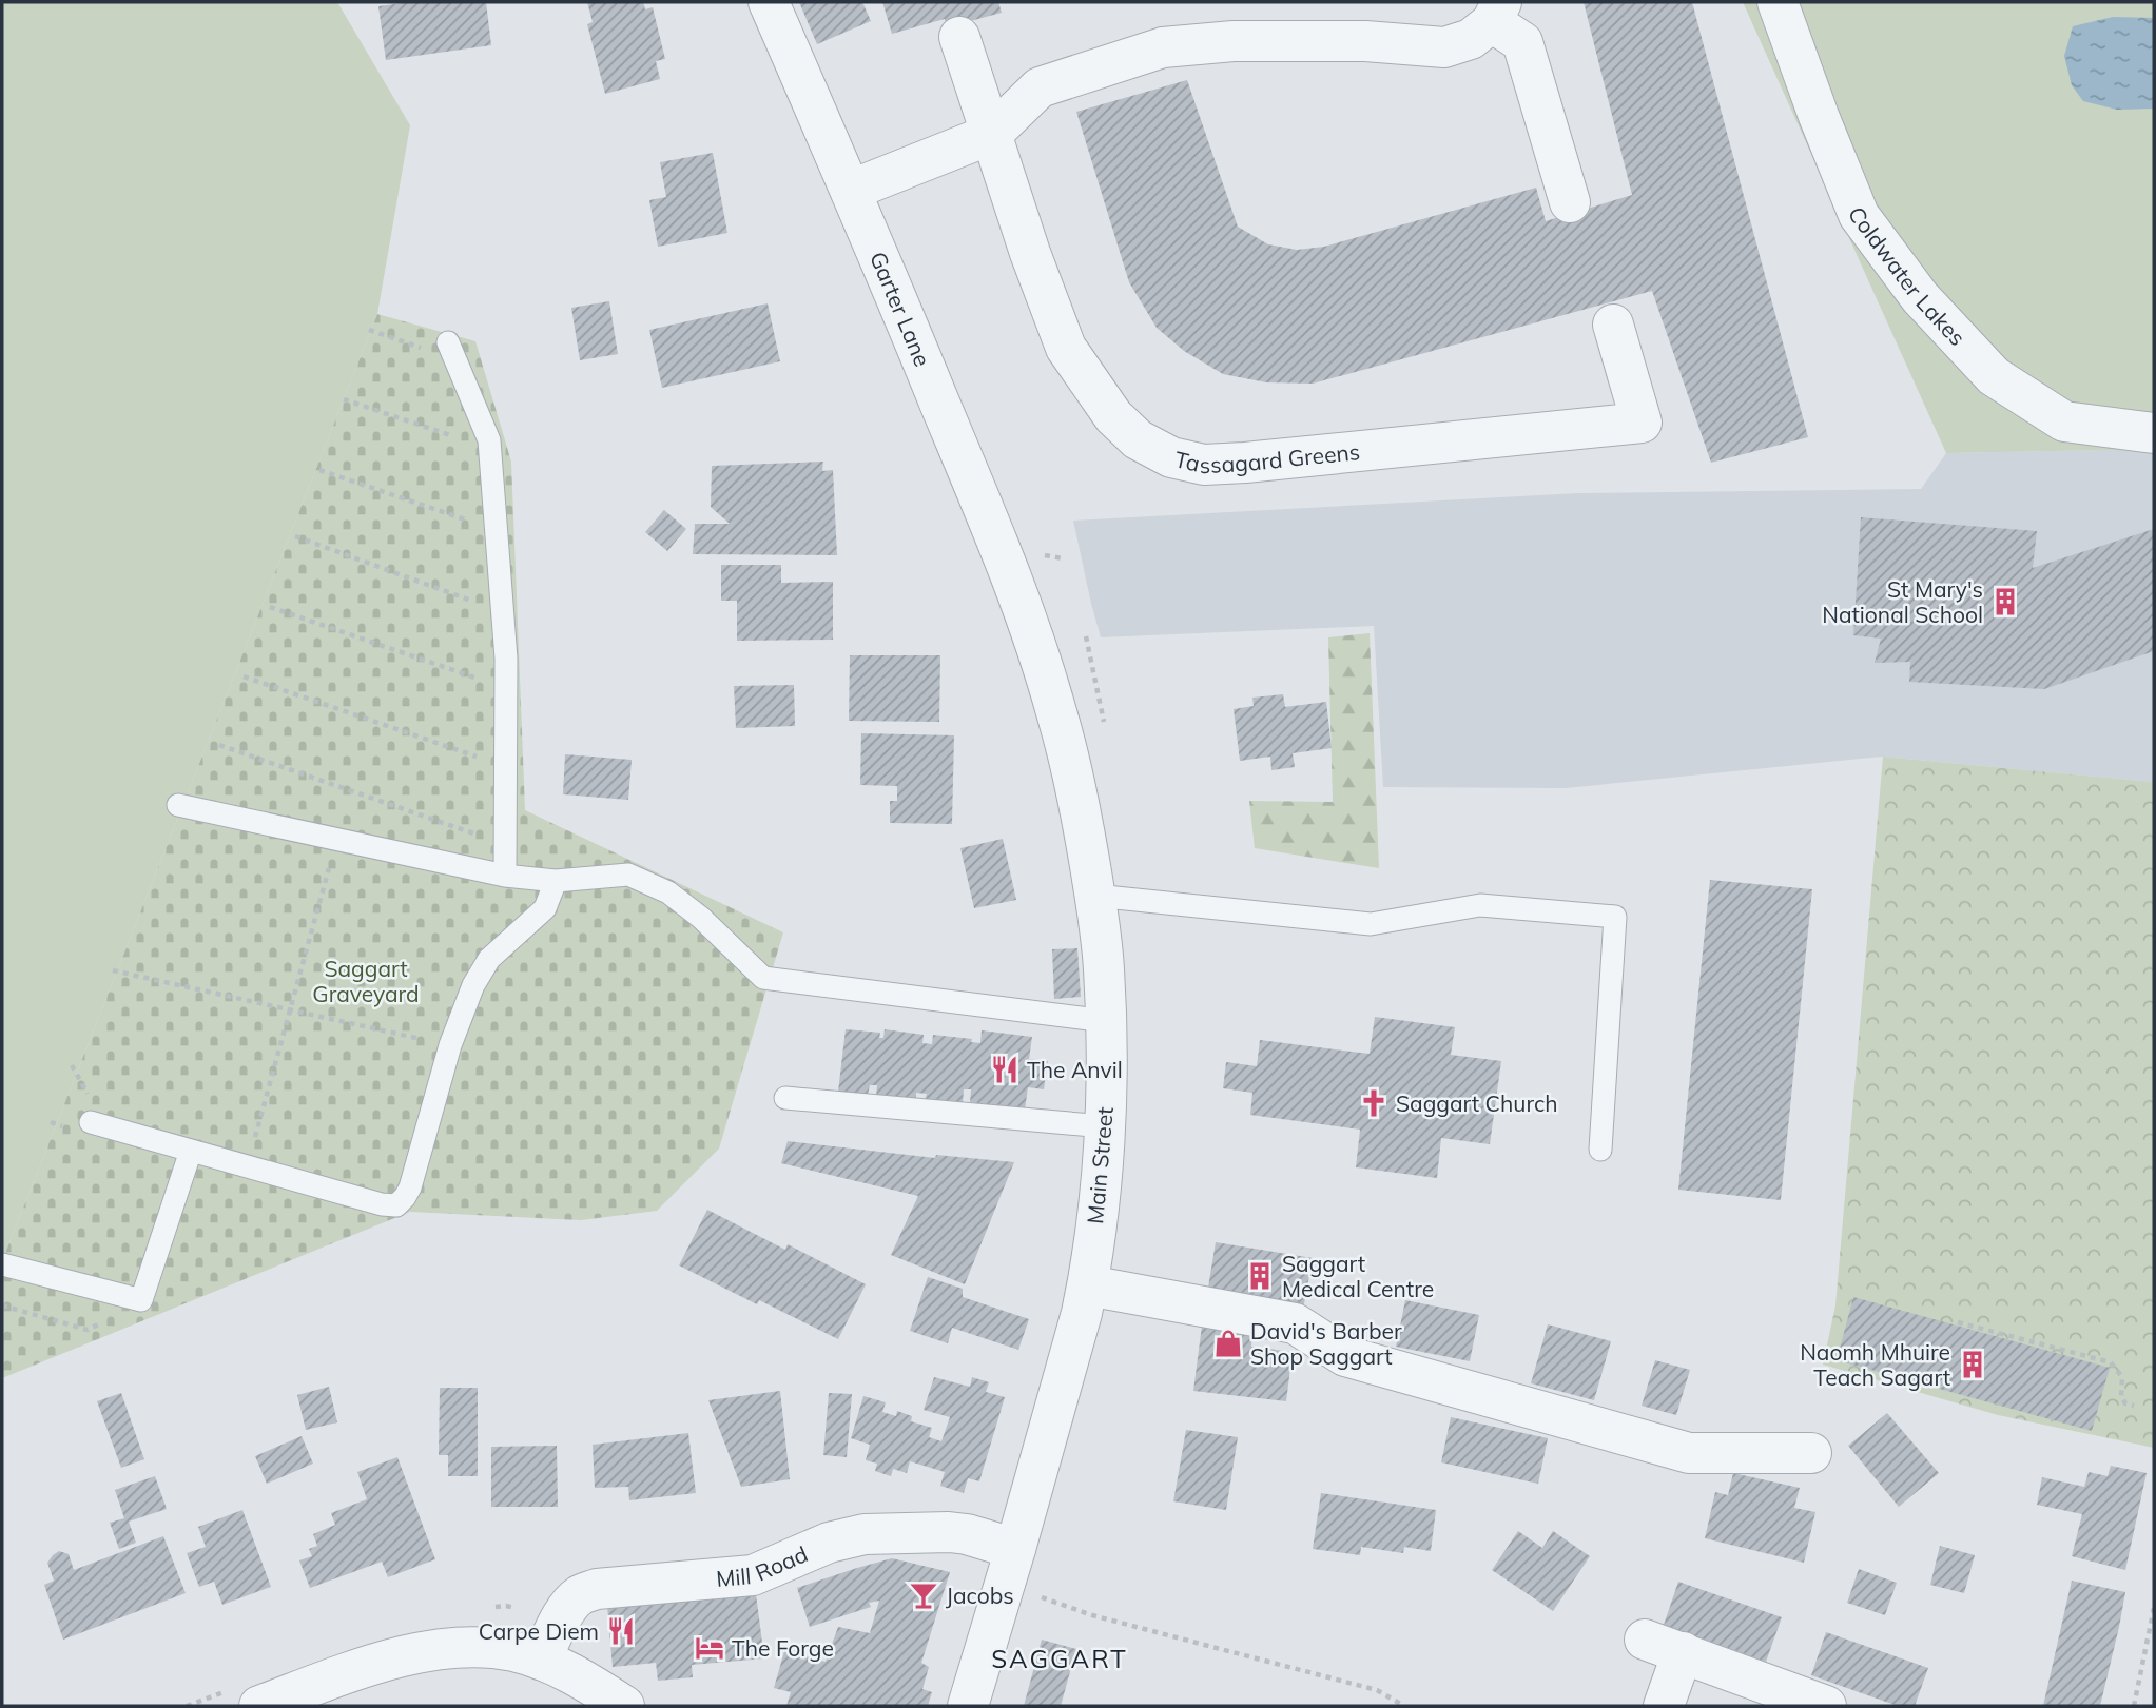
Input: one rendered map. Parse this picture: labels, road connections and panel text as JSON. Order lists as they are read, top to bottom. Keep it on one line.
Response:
{"streets":{"street":["Coldwater Lakes","Garter Lane","Tassagard Greens","Main Street","Mill Road"]},"crossings":[["Garter Lane","Main Street"],["Main Street","Mill Road"]],"districts":["SAGGART"],"parks":["Saggart Graveyard"],"places":{"building":["St Mary's National School","Saggart Medical Centre","Naomh Mhuire Teach Sagart"],"restaurant":["The Anvil","Carpe Diem"],"church":["Saggart Church"],"shop":["David's Barber Shop Saggart"],"bar":["Jacobs"],"hotel":["The Forge"]}}
